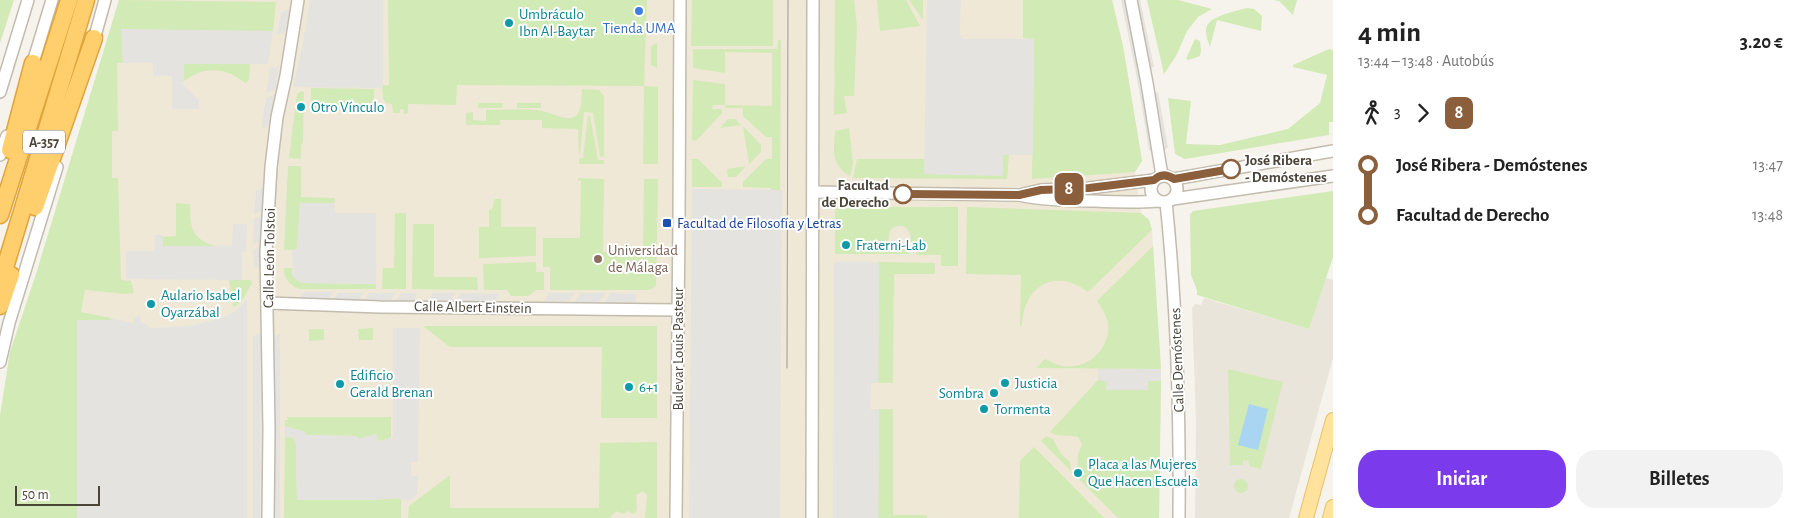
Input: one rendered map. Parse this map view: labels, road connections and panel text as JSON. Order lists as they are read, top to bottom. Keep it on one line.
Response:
{"streets":{"highway":["A-357"],"street":["Calle León Tolstoi","Calle Albert Einstein","Bulevar Louis Pasteur","Calle Demóstenes"]},"crossings":[["Calle León Tolstoi","Calle Albert Einstein"],["Calle Albert Einstein","Bulevar Louis Pasteur"]],"places":{"other":["Tienda UMA","Umbráculo Ibn Al-Baytar","Otro Vínculo","José Ribera - Demóstenes","Facultad de Derecho","Fraterni-Lab","Universidad de Málaga","Aulario Isabel Oyarzábal","Justicia","Edificio Gerald Brenan","6+1","Sombra","Tormenta","Placa a las Mujeres Que Hacen Escuela"],"transit":["Facultad de Filosofía y Letras"]},"lines":["bus line 8"],"scale_bar":"50 m","page":{"on_map":"8","heading":["4 min","13:44 – 13:48 · Autobús","3.20 €"],"legs":["3","8"],"list":[{"name":"José Ribera - Demóstenes","value":"13:47"},{"name":"Facultad de Derecho","value":"13:48"}],"buttons":["Iniciar","Billetes"],"scale":"50 m"}}
